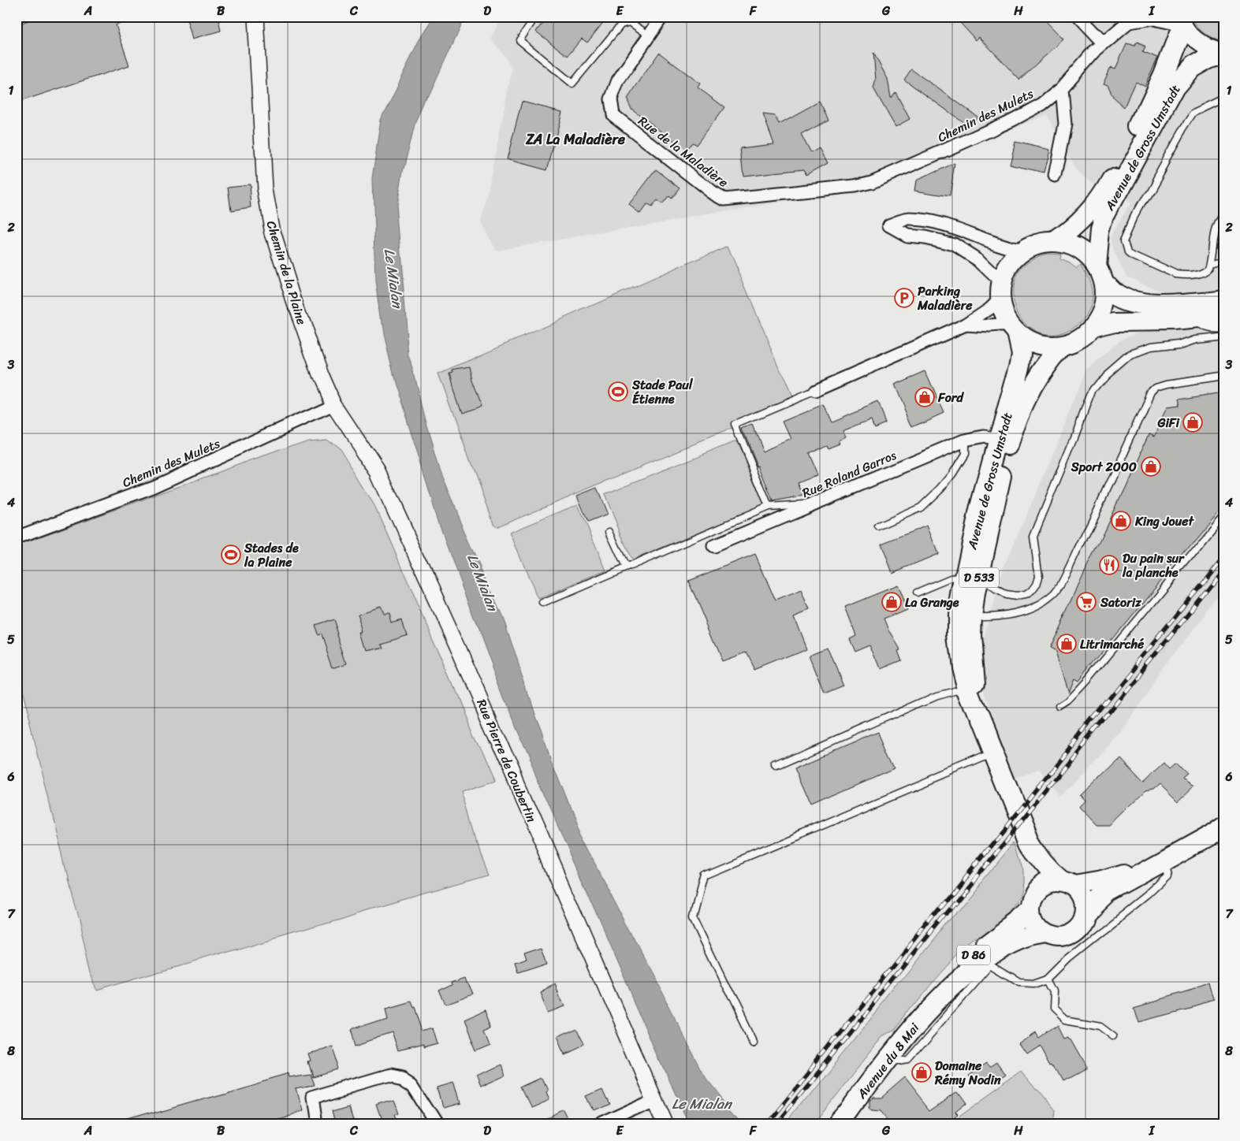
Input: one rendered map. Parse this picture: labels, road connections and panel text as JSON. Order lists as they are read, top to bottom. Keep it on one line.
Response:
{"streets":{"main road":["Avenue de Gross Umstadt","D 533","D 86","Avenue du 8 Mai"],"street":["Chemin des Mulets","Rue de la Maladière","Chemin de la Plaine","Rue Roland Garros","Rue Pierre de Coubertin"]},"crossings":[["Chemin des Mulets","Avenue de Gross Umstadt"],["Chemin des Mulets","Rue de la Maladière"],["Chemin des Mulets","Chemin de la Plaine"],["Chemin des Mulets","Rue Pierre de Coubertin"],["Avenue de Gross Umstadt","Rue Roland Garros"],["Avenue de Gross Umstadt","D 86"],["Chemin de la Plaine","Rue Pierre de Coubertin"],["D 86","Avenue du 8 Mai"]],"districts":["ZA La Maladière"],"water":["Le Mialan"],"places":{"parking":["Parking Maladière"],"sports":["Stade Paul Étienne","Stades de la Plaine"],"shop":["Ford","GiFi","Sport 2000","King Jouet","La Grange","Litrimarché","Domaine Rémy Nodin"],"restaurant":["Du pain sur la planche"],"supermarket":["Satoriz"]},"grid":{"columns":["A","B","C","D","E","F","G","H","I"],"rows":["1","2","3","4","5","6","7","8"]}}
